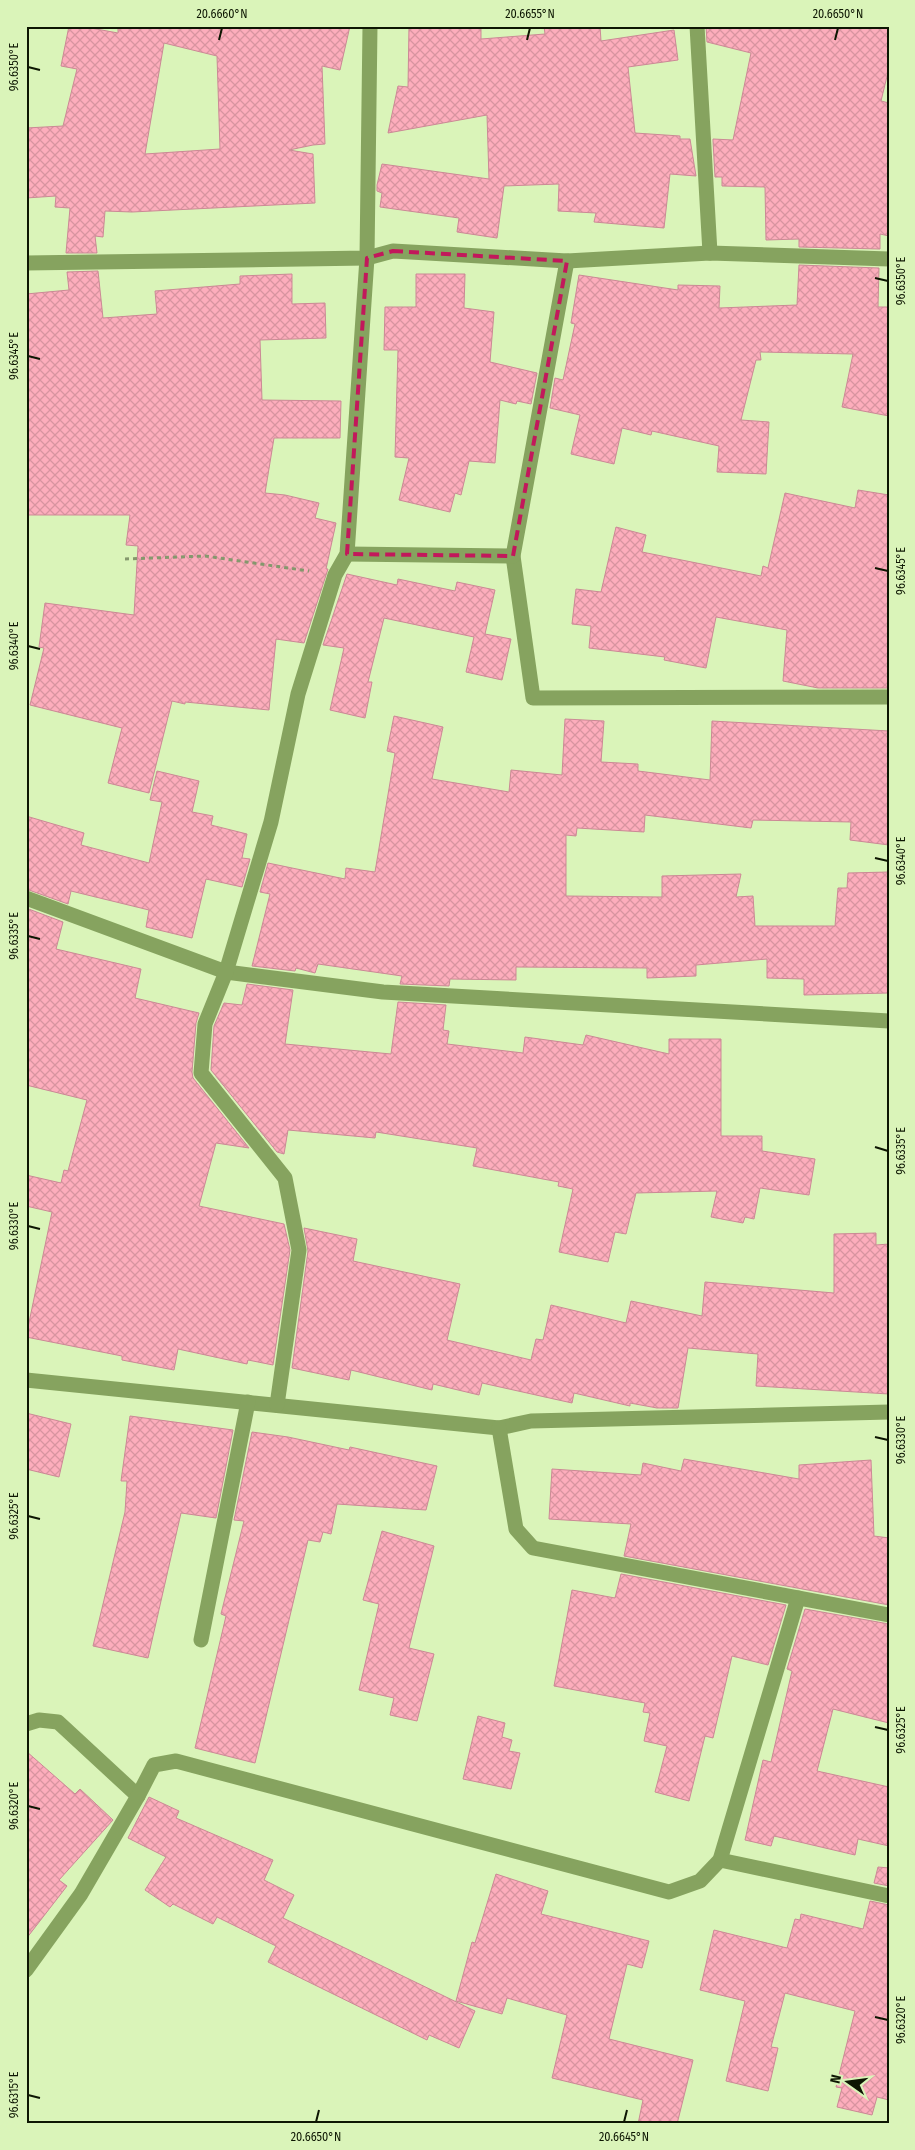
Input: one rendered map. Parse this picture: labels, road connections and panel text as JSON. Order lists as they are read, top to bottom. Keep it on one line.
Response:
{"north":"left","coordinates":["20.6660°N","20.6655°N","20.6650°N","96.6350°E","96.6345°E","96.6340°E","96.6335°E","96.6330°E","96.6325°E","96.6320°E","96.6315°E","20.6645°N"]}
